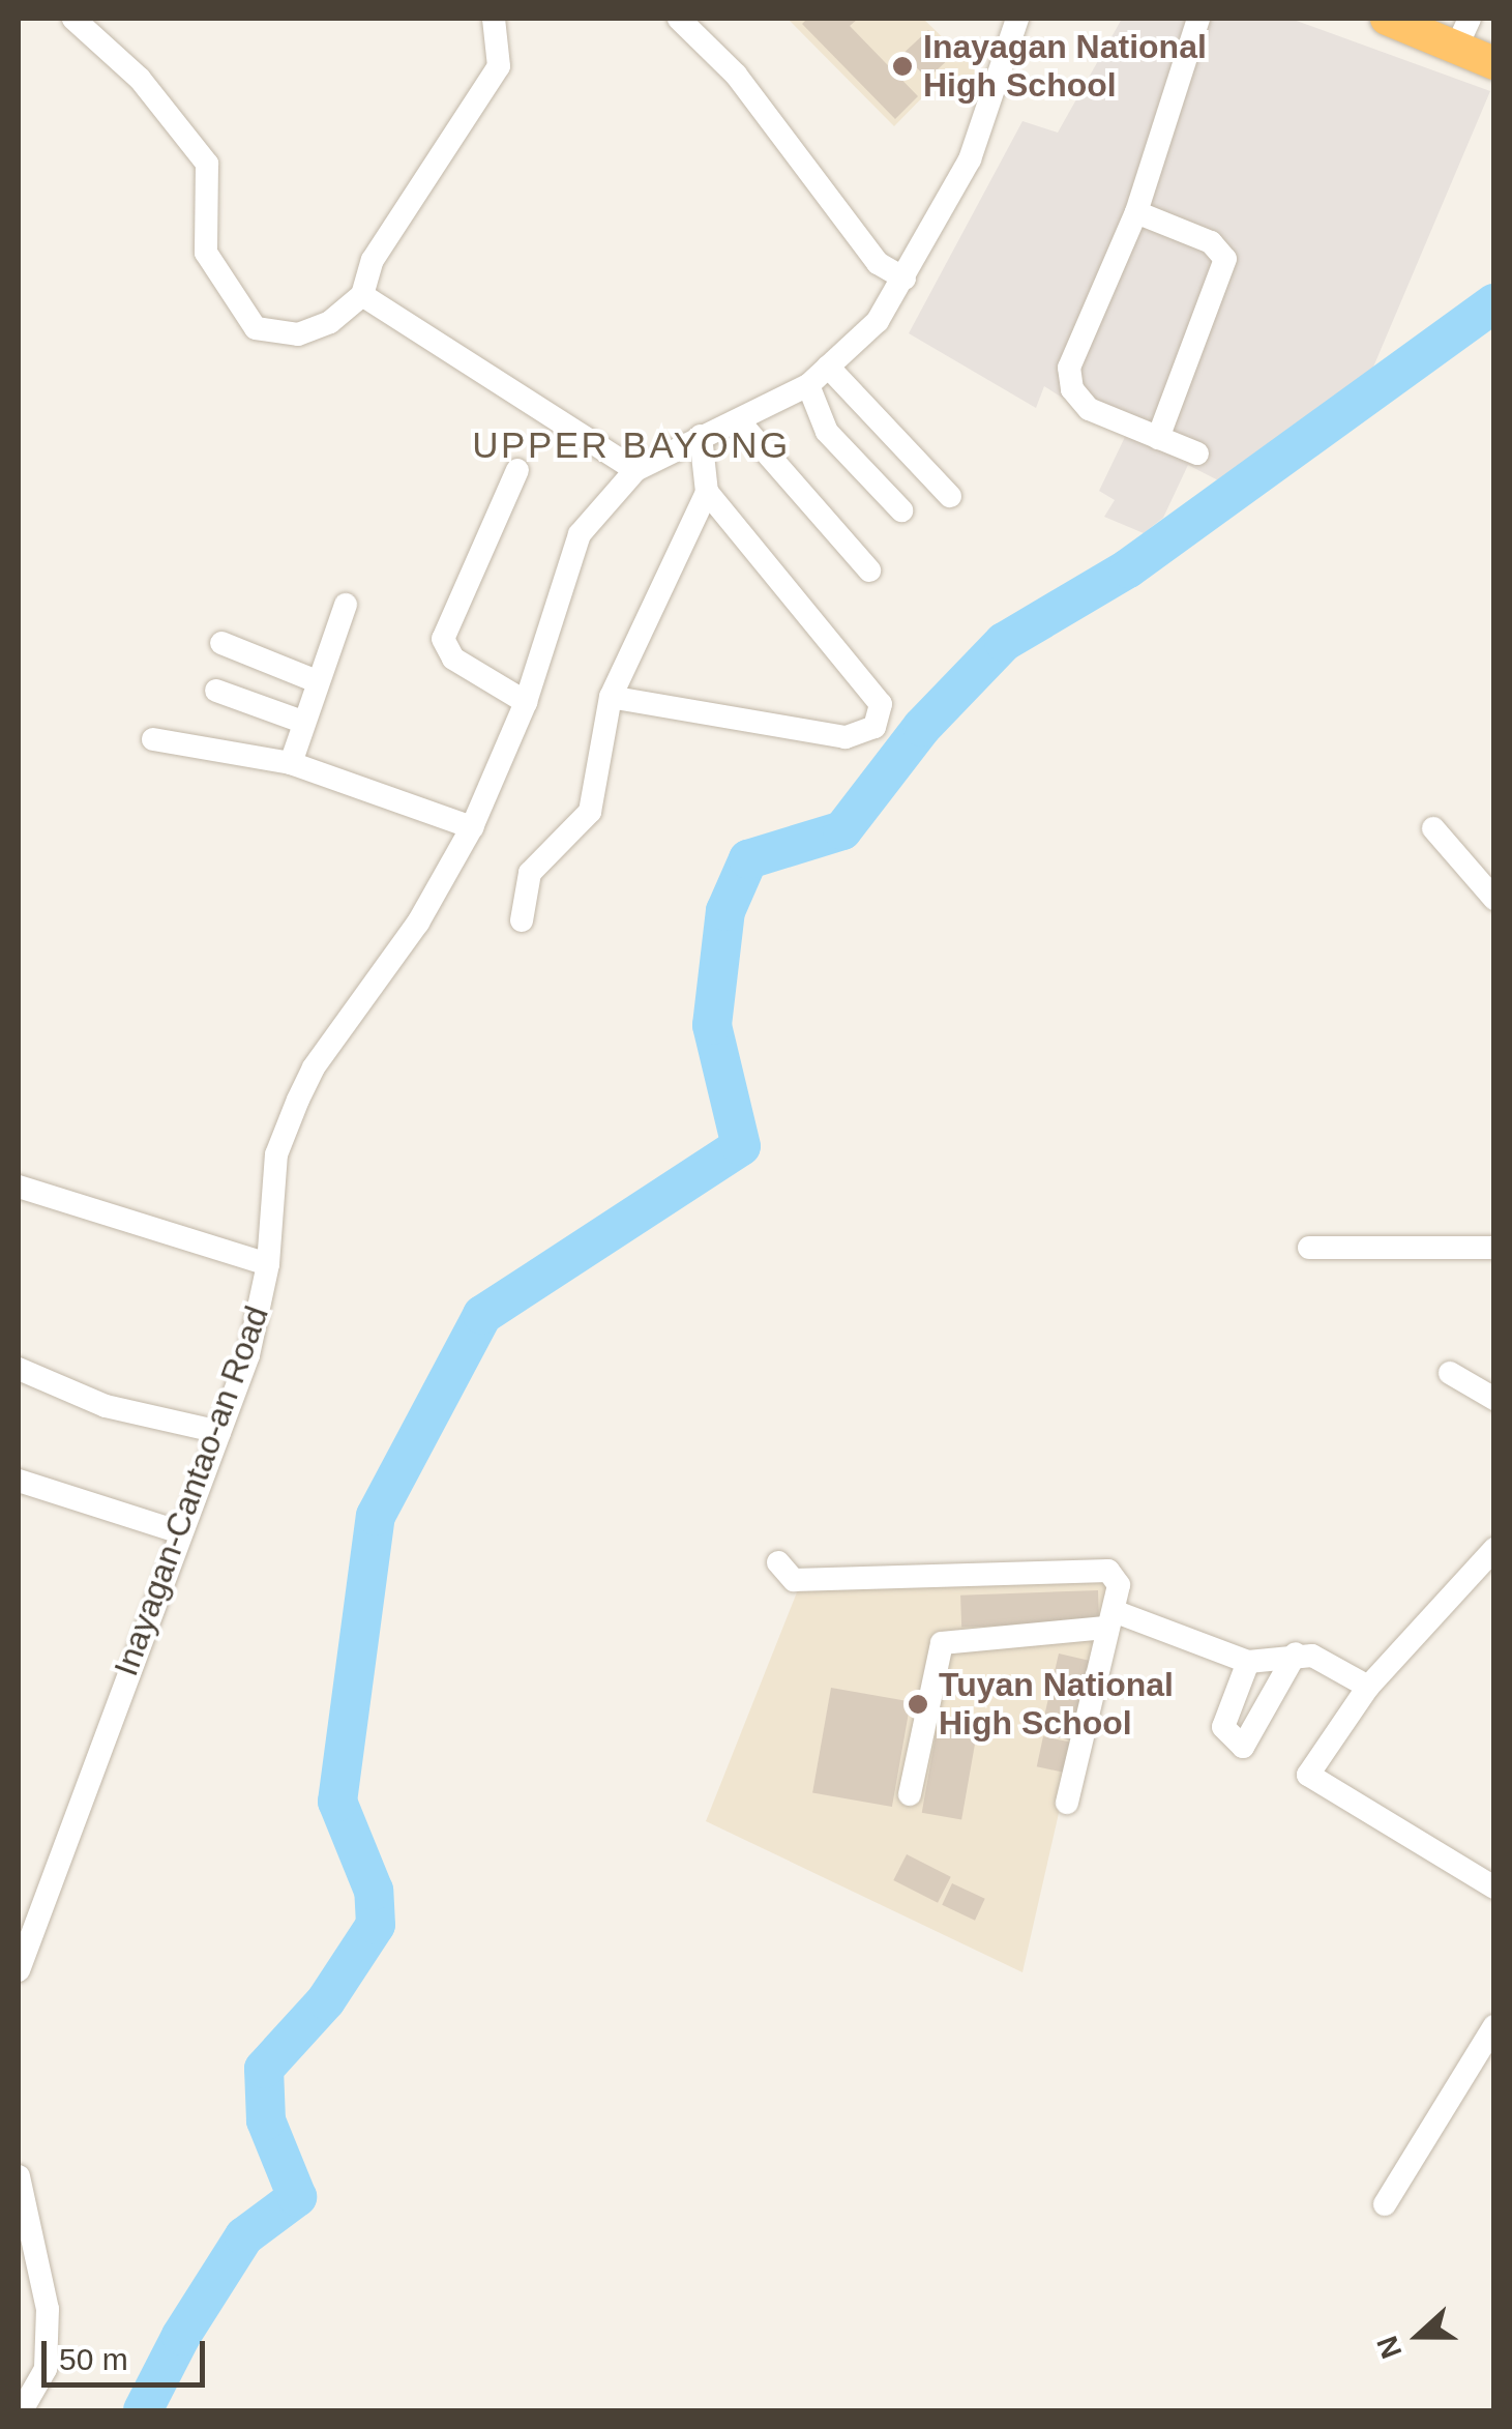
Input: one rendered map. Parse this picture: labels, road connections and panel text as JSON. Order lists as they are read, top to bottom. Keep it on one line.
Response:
{"streets":{"street":["Inayagan-Cantao-an Road"]},"districts":["UPPER BAYONG"],"places":["Inayagan National High School","Tuyan National High School"],"scale_bar":"50 m","north":"left"}
